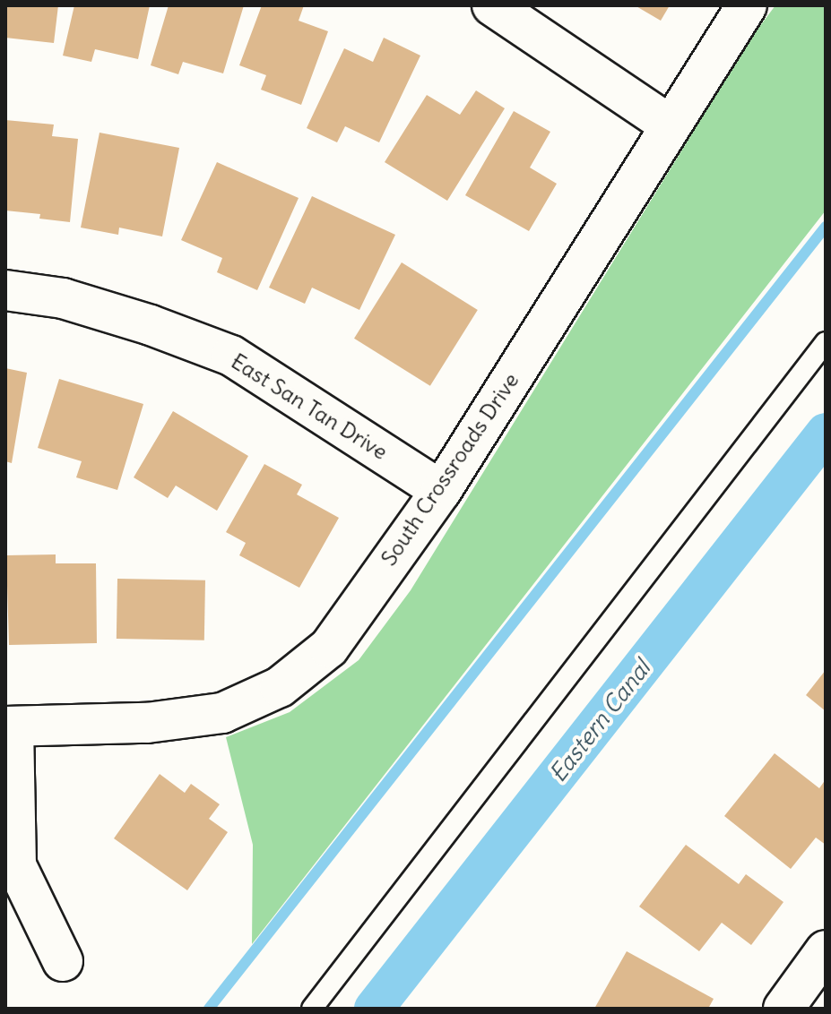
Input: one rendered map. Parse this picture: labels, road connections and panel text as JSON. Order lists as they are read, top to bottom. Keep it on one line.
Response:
{"streets":{"street":["East San Tan Drive","South Crossroads Drive"]},"crossings":[["East San Tan Drive","South Crossroads Drive"]],"water":["Eastern Canal"]}
